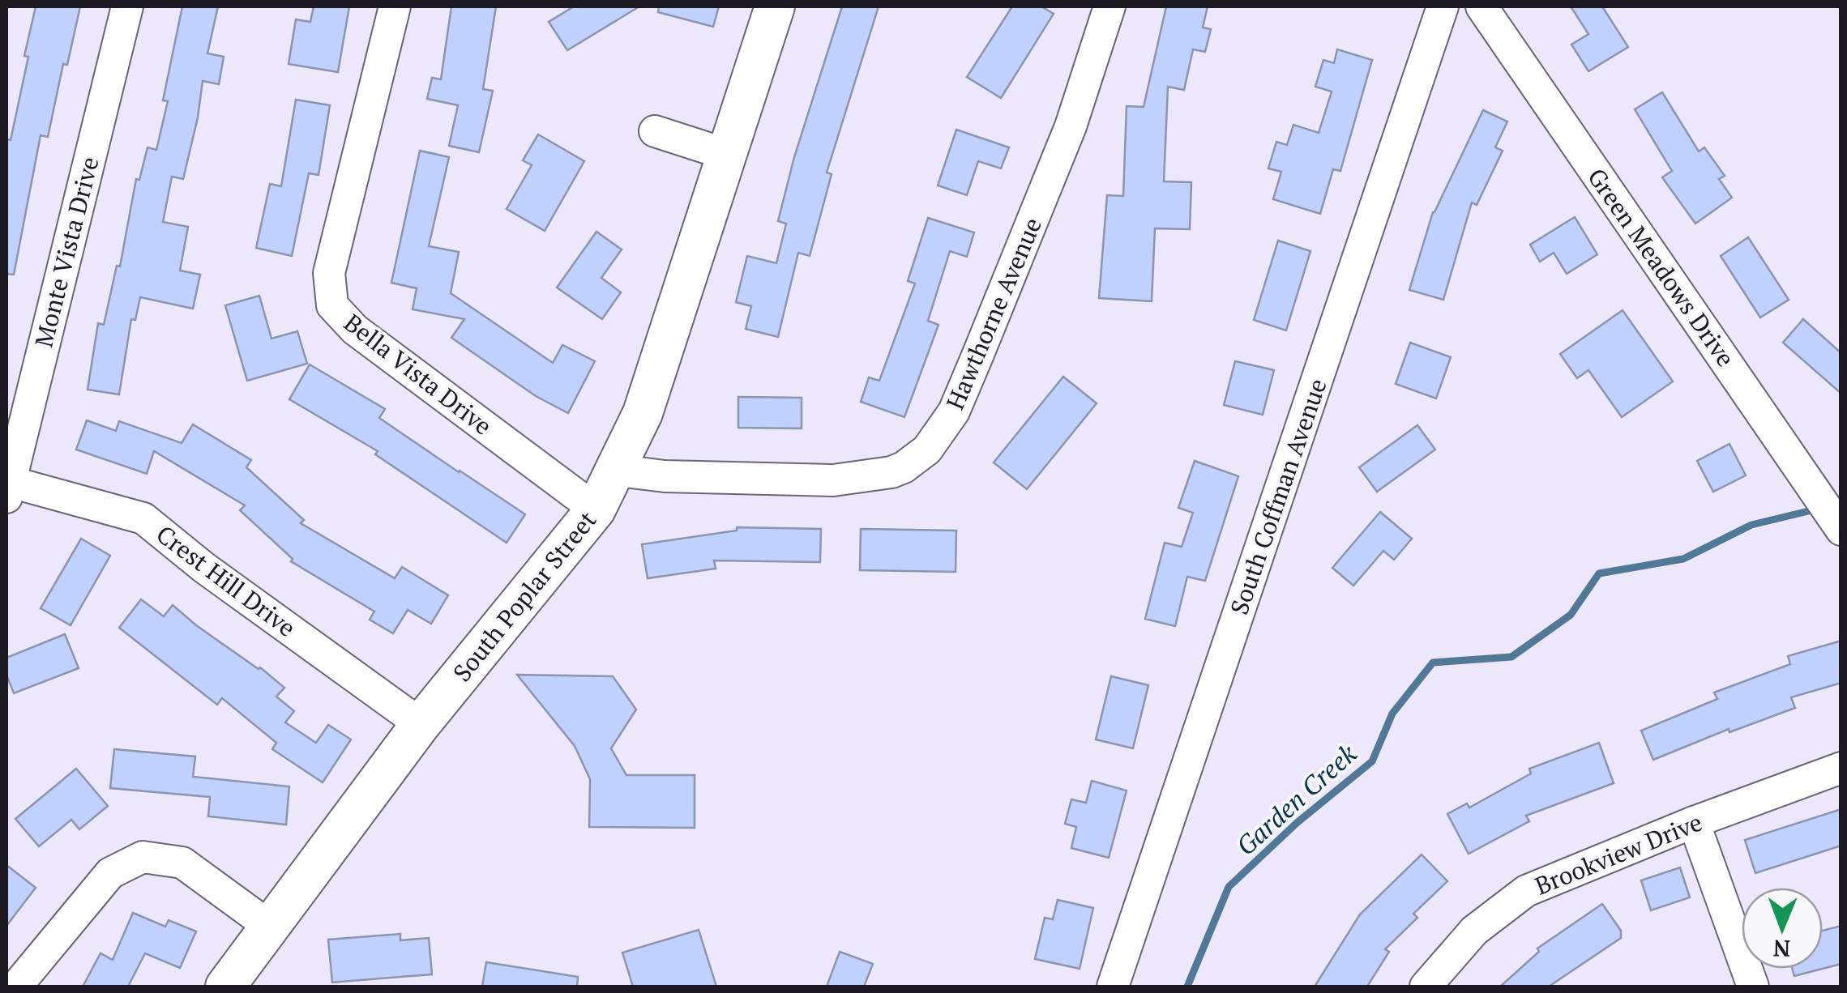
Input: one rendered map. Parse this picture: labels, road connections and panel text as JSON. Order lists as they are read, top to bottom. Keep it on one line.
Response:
{"streets":{"main road":["South Poplar Street"],"street":["Monte Vista Drive","Green Meadows Drive","Hawthorne Avenue","Bella Vista Drive","South Coffman Avenue","Crest Hill Drive","Brookview Drive"]},"crossings":[["Monte Vista Drive","Crest Hill Drive"],["Hawthorne Avenue","South Poplar Street"],["Bella Vista Drive","South Poplar Street"],["Crest Hill Drive","South Poplar Street"]],"water":["Garden Creek"],"north":"bottom"}
